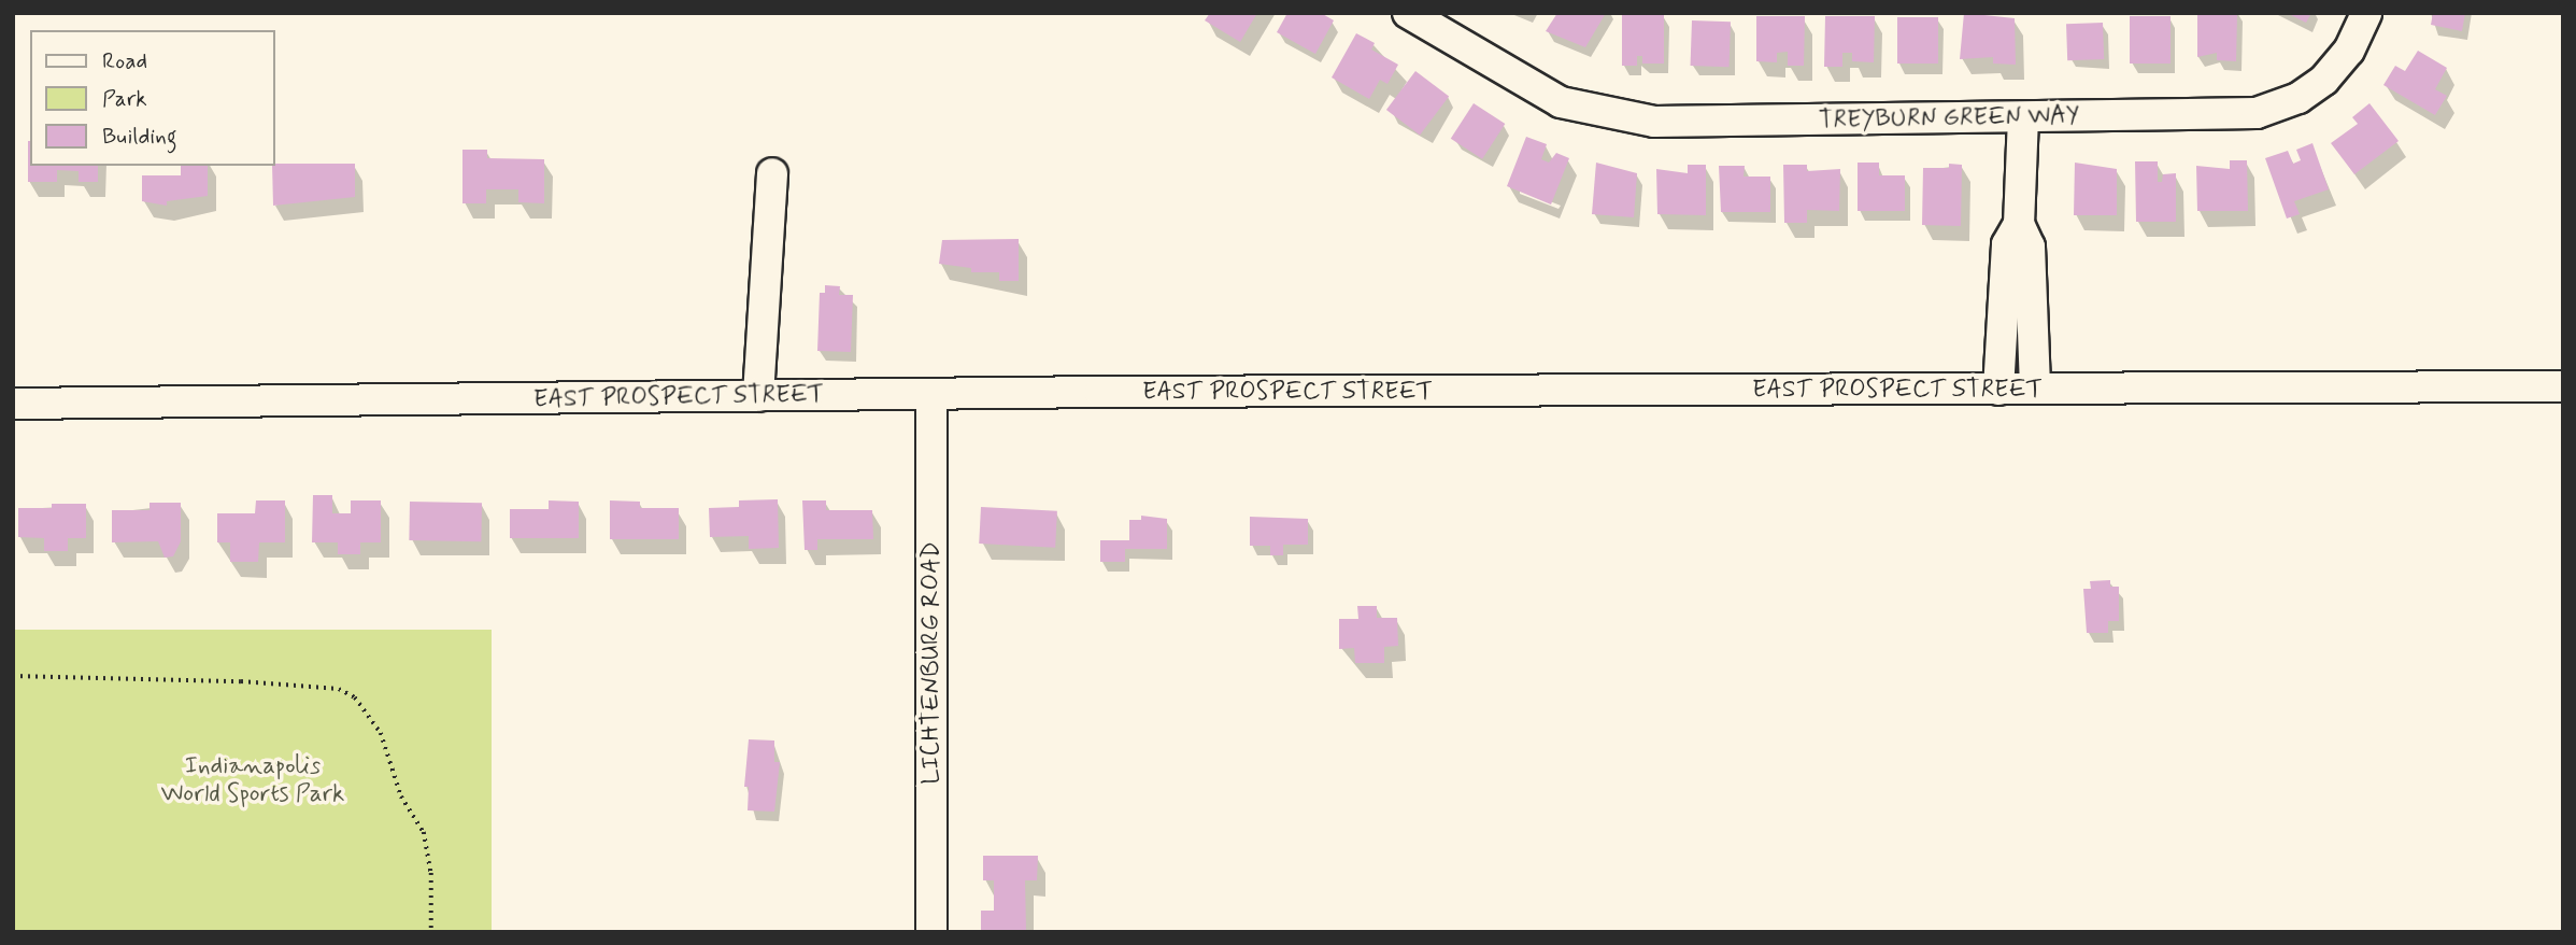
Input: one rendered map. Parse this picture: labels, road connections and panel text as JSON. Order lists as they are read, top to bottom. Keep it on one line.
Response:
{"streets":{"street":["TREYBURN GREEN WAY","EAST PROSPECT STREET","LICHTENBURG ROAD"]},"crossings":[["EAST PROSPECT STREET","LICHTENBURG ROAD"]],"parks":["Indianapolis World Sports Park"],"legend":["Road","Park","Building"]}
